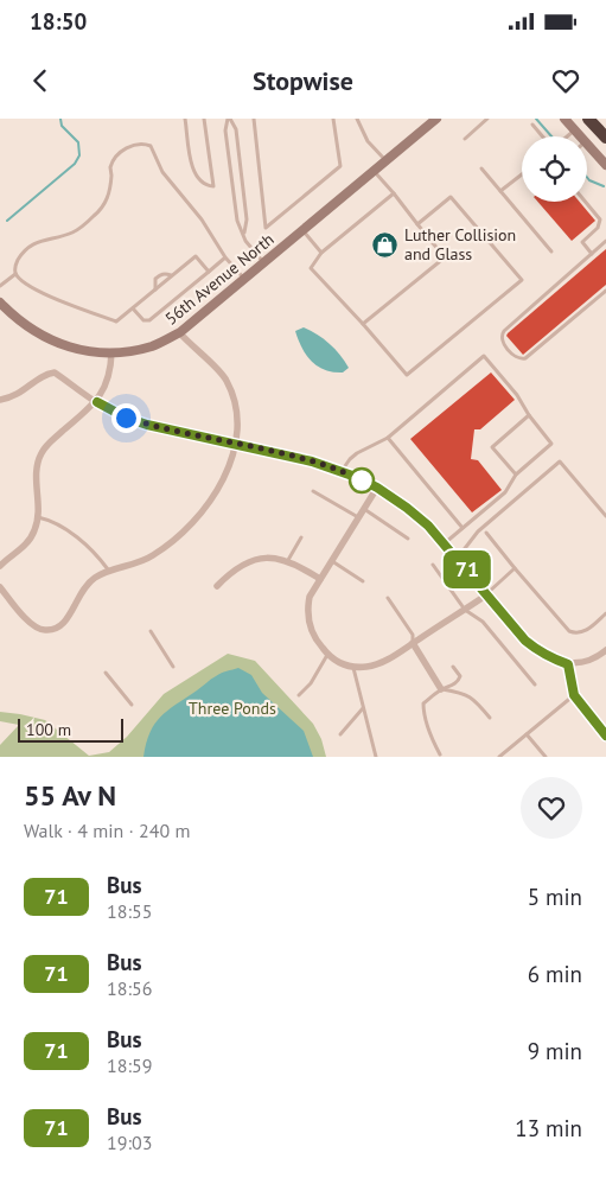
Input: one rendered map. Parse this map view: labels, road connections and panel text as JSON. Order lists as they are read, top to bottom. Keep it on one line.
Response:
{"streets":{"street":["56th Avenue North"]},"parks":["Three Ponds"],"places":{"shop":["Luther Collision and Glass"]},"lines":["bus line 71"],"scale_bar":"100 m","page":{"status":"18:50","header":"Stopwise","on_map":"71","scale":"100 m","heading":["55 Av N","Walk · 4 min · 240 m"],"list":[{"mark":"71","name":"Bus","note":"18:55","value":"5 min"},{"mark":"71","name":"Bus","note":"18:56","value":"6 min"},{"mark":"71","name":"Bus","note":"18:59","value":"9 min"},{"mark":"71","name":"Bus","note":"19:03","value":"13 min"}]}}
